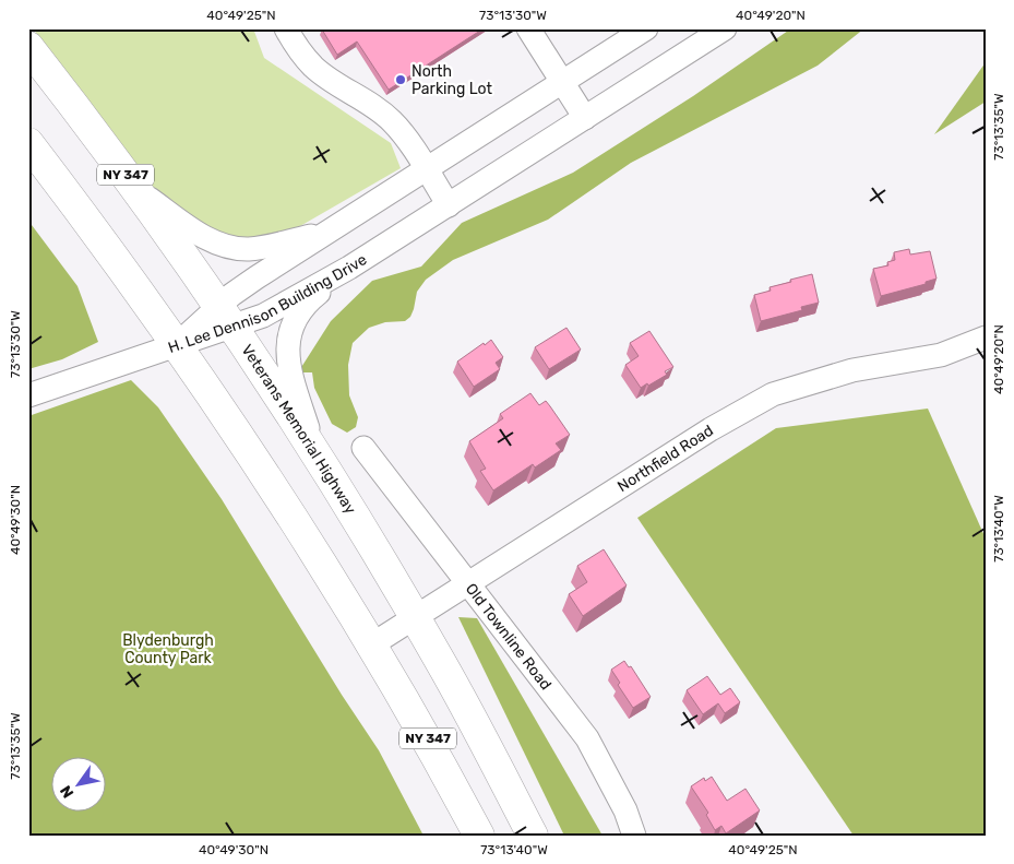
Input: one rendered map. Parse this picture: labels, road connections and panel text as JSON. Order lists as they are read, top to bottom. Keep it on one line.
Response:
{"streets":{"highway":["NY 347","Veterans Memorial Highway"],"street":["H. Lee Dennison Building Drive","Northfield Road","Old Townline Road"]},"crossings":[["NY 347","H. Lee Dennison Building Drive"],["NY 347","Northfield Road"],["H. Lee Dennison Building Drive","Veterans Memorial Highway"],["Veterans Memorial Highway","Northfield Road"],["Northfield Road","Old Townline Road"]],"parks":["Blydenburgh County Park"],"places":["North Parking Lot"],"north":"bottom left","coordinates":["40°49'25\"N","73°13'30\"W","40°49'20\"N","73°13'35\"W","40°49'30\"N","73°13'40\"W"]}
